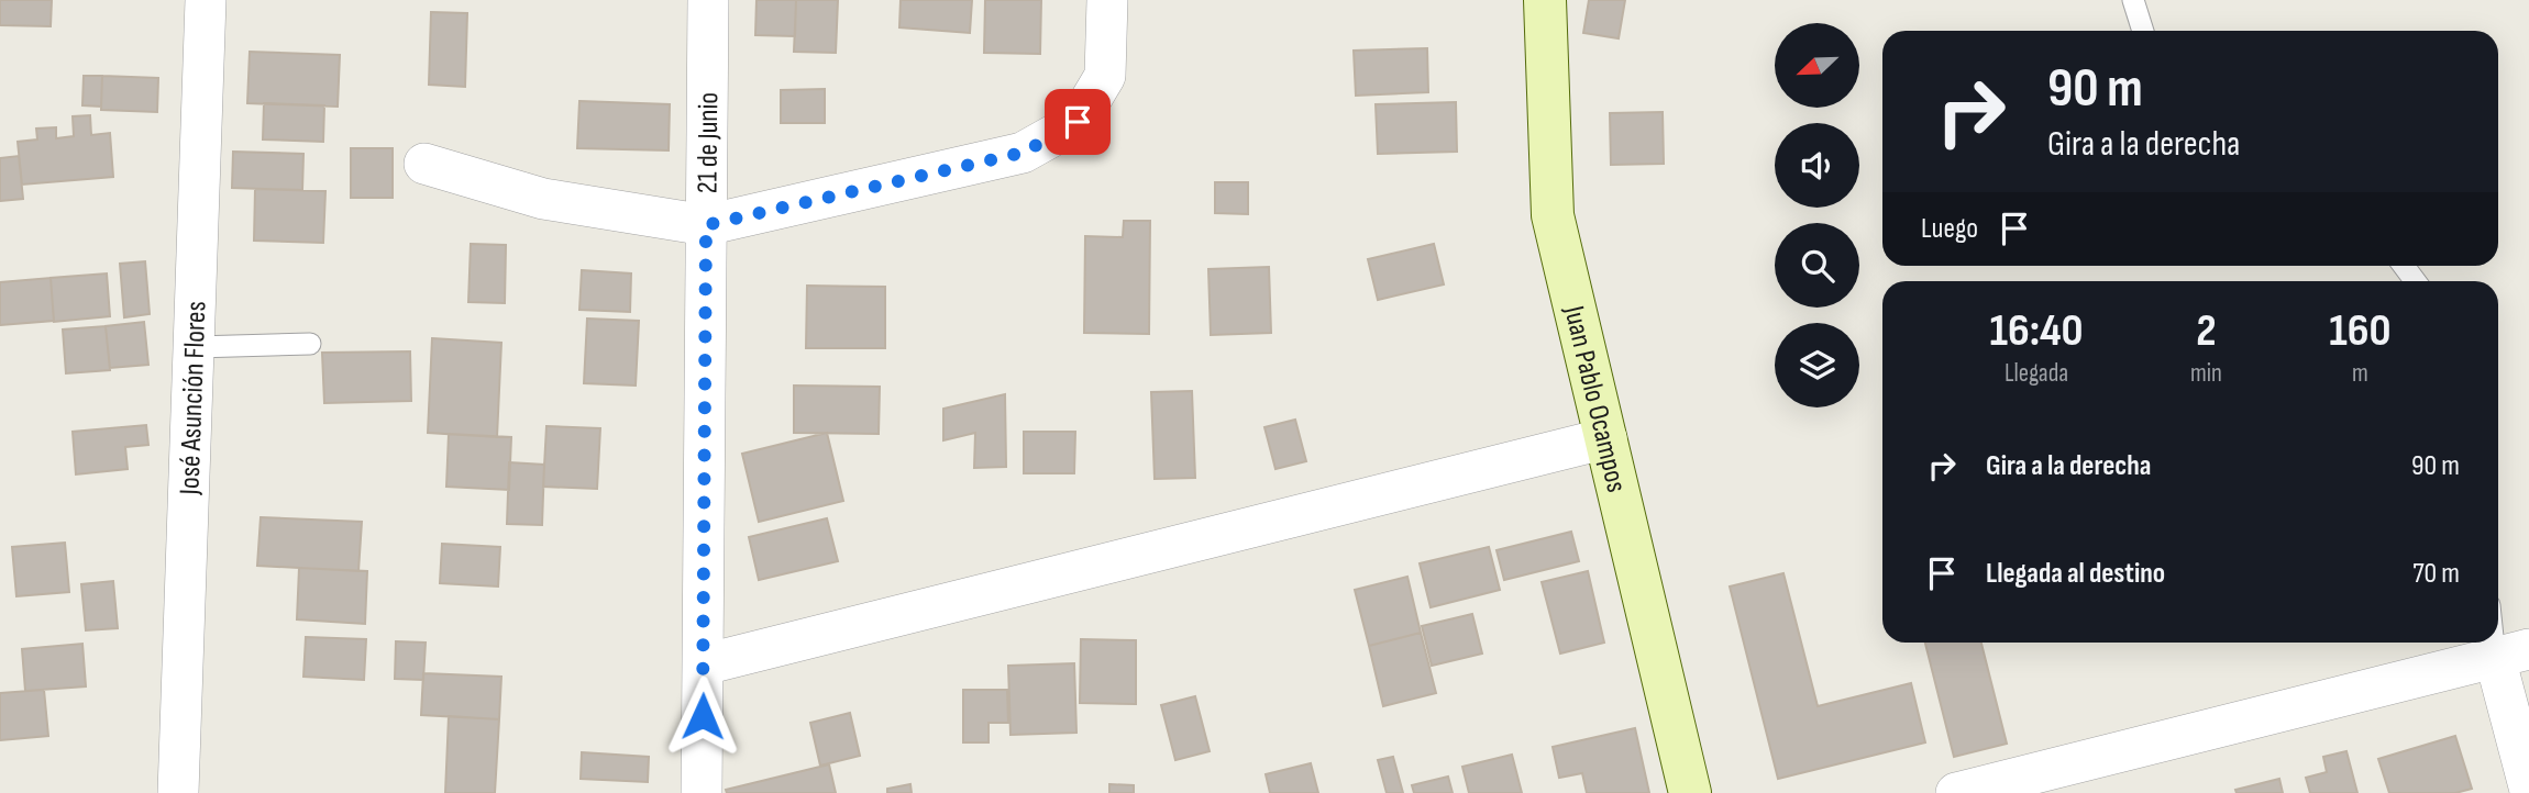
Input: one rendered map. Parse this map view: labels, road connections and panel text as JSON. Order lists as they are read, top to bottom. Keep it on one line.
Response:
{"streets":{"street":["21 de Junio","José Asunción Flores","Juan Pablo Ocampos"]},"north":"bottom left","page":{"turn":["90 m","Gira a la derecha"],"then":"Luego","eta":["16:40","Llegada","2","min","160","m"],"list":[{"name":"Gira a la derecha","value":"90 m"},{"name":"Llegada al destino","value":"70 m"}]}}
